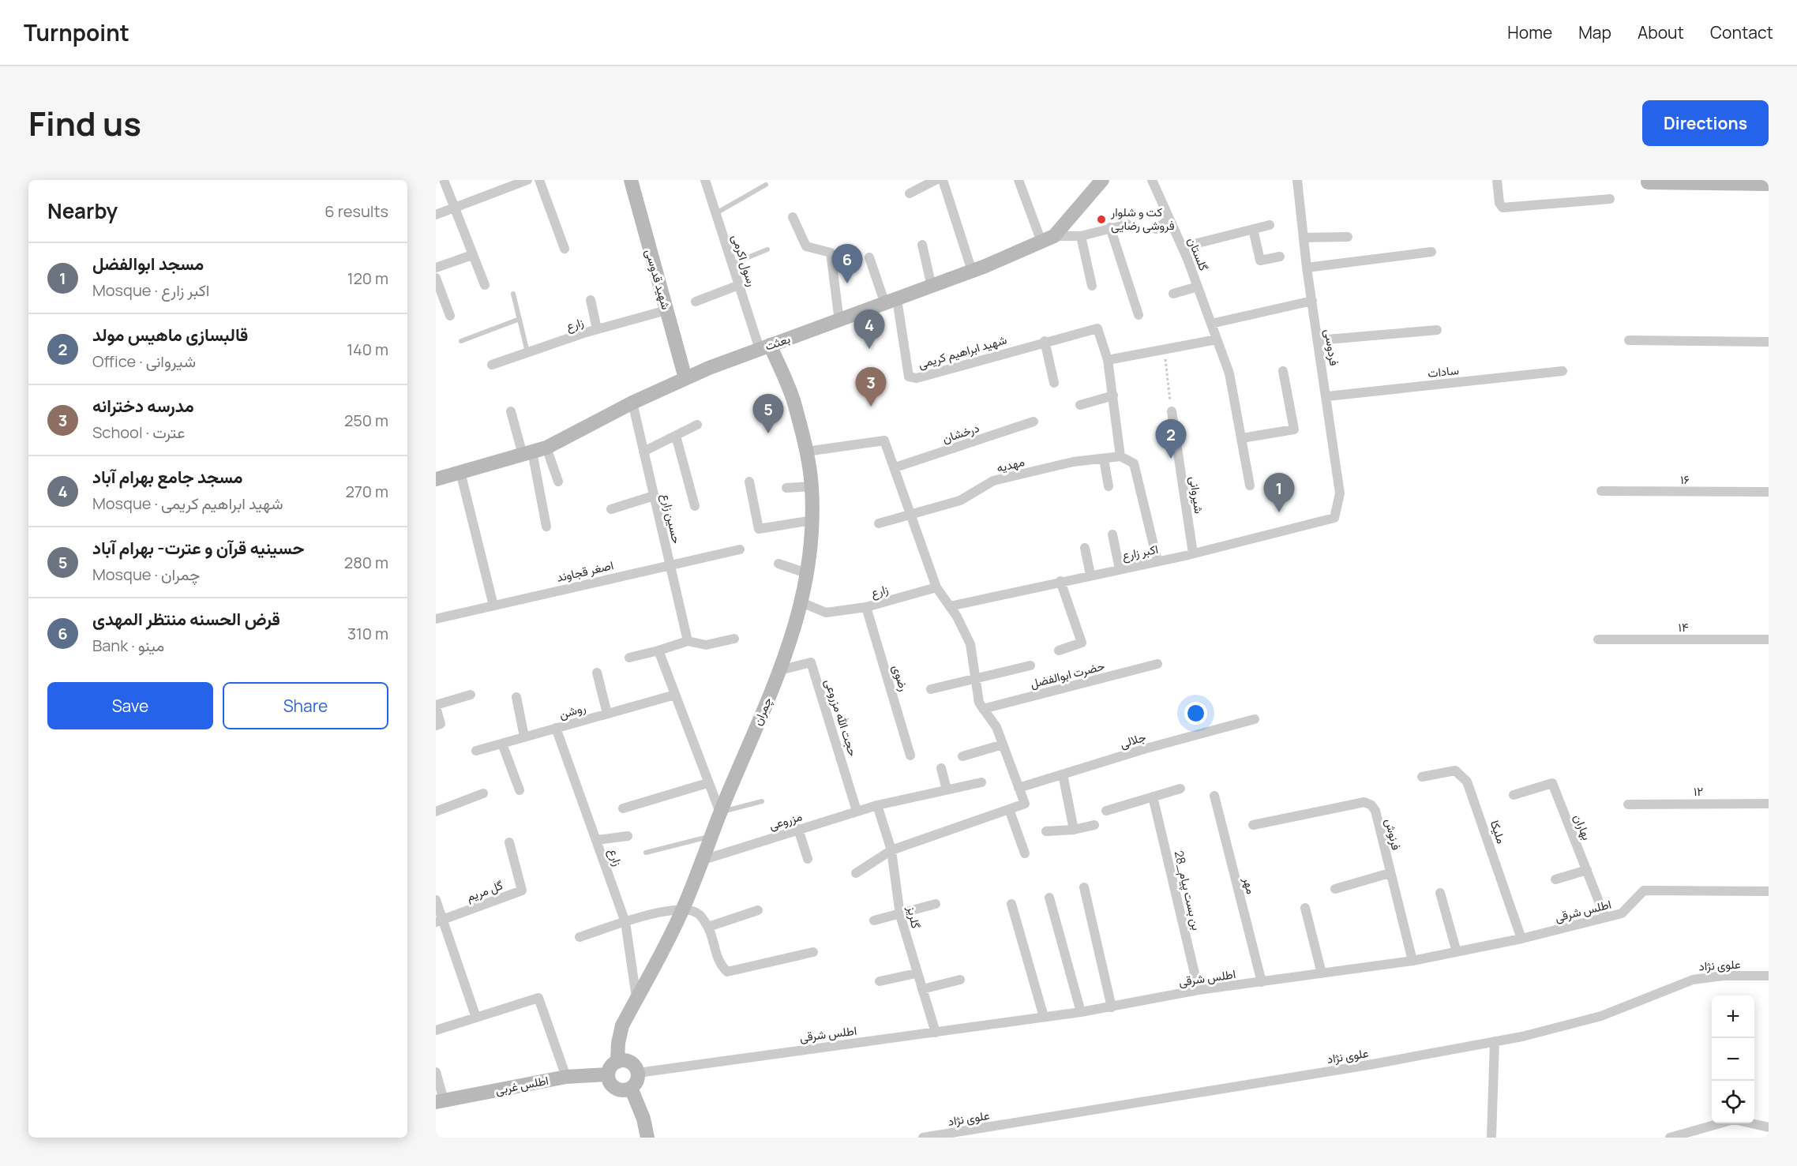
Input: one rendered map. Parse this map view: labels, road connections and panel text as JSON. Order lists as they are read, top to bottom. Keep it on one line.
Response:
{"streets":{"street":["گلستان","رسول اکرمی","شهید قدوسی","زارع","بعثت","فردوسی","شهید ابراهیم کریمی","سادات","درخشان","مهدیه","۱۶","شیروانی","حسین زارع","اکبر زارع","اصغر قجاوند","۱۴","حضرت ابوالفضل","رضوی","روشن","چمران","حجت الله مزروعی","جلالی","۱۲","مزروعی","بهاران","ملیکا","فرنوش","مهر","بن بست پیام_28","گل مریم","اطلس شرقی","گلریز","علوی نژاد","اطلس غربی"]},"crossings":[["رسول اکرمی","بعثت"],["رسول اکرمی","چمران"],["شهید قدوسی","زارع"],["شهید قدوسی","بعثت"],["زارع","رضوی"],["زارع","روشن"],["زارع","چمران"],["بعثت","شهید ابراهیم کریمی"],["بعثت","حسین زارع"],["بعثت","چمران"],["فردوسی","سادات"],["فردوسی","اکبر زارع"],["شیروانی","اکبر زارع"],["حسین زارع","اصغر قجاوند"],["چمران","حجت الله مزروعی"],["چمران","مزروعی"],["چمران","اطلس شرقی"],["چمران","اطلس غربی"],["حجت الله مزروعی","مزروعی"],["مزروعی","گلریز"],["بهاران","اطلس شرقی"],["ملیکا","اطلس شرقی"],["فرنوش","اطلس شرقی"],["مهر","اطلس شرقی"],["بن بست پیام_28","اطلس شرقی"],["اطلس شرقی","گلریز"],["اطلس شرقی","اطلس غربی"]],"places":["کت و شلوار فروشی رضایی"],"page":{"header":"Turnpoint","nav":["Home","Map","About","Contact"],"title":"Find us","buttons":["Directions",["Save","Share"]],"heading":["Nearby","6 results"],"list":[{"mark":"1","name":"مسجد ابوالفضل","note":"Mosque · اکبر زارع","value":"120 m"},{"mark":"2","name":"قالبسازی ماهیس مولد","note":"Office · شیروانی","value":"140 m"},{"mark":"3","name":"مدرسه دخترانه","note":"School · عترت","value":"250 m"},{"mark":"4","name":"مسجد جامع بهرام آباد","note":"Mosque · شهید ابراهیم کریمی","value":"270 m"},{"mark":"5","name":"حسینیه قرآن و عترت- بهرام آباد","note":"Mosque · چمران","value":"280 m"},{"mark":"6","name":"قرض الحسنه منتظر المهدی","note":"Bank · مینو","value":"310 m"}],"pins":["6","4","3","5","2","1"],"map_buttons":["+","−"]}}
